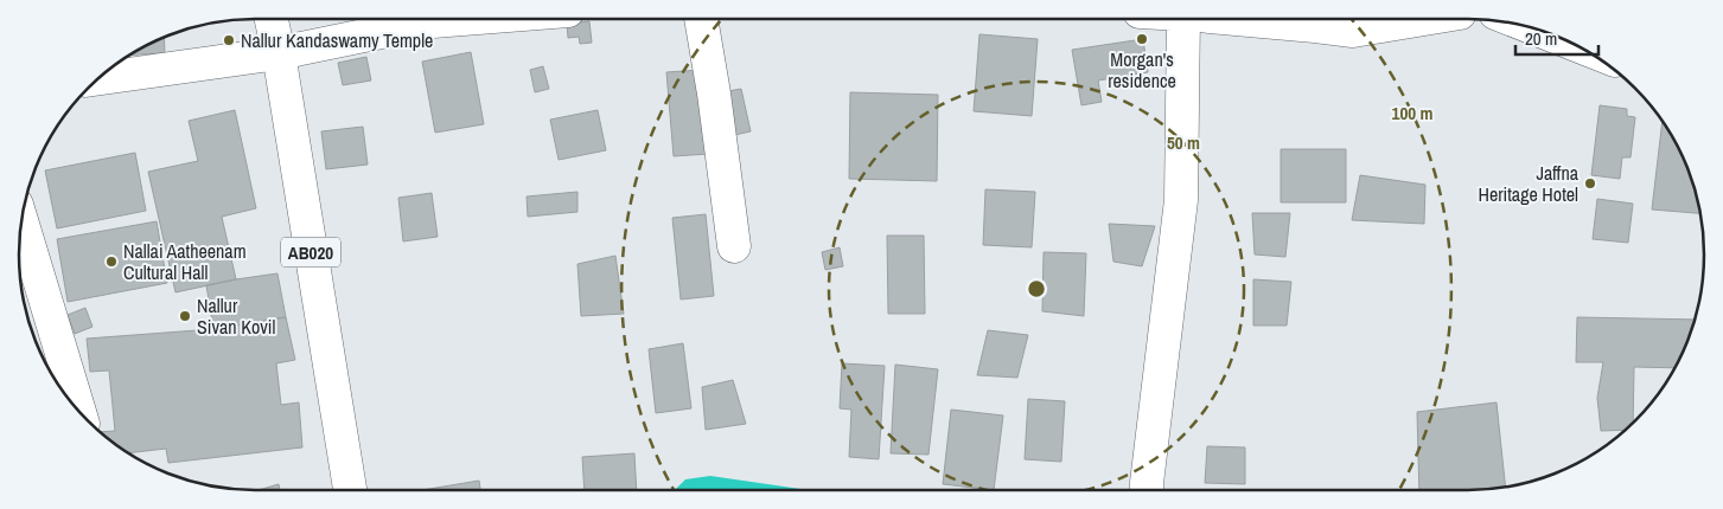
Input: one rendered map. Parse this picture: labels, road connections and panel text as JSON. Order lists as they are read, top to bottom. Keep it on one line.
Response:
{"streets":{"street":["AB020"]},"places":["Morgan's residence","Nallur Kandaswamy Temple","Jaffna Heritage Hotel","Nallai Aatheenam Cultural Hall","Nallur Sivan Kovil"],"scale_bar":"20 m","rings":["100 m","50 m"]}
